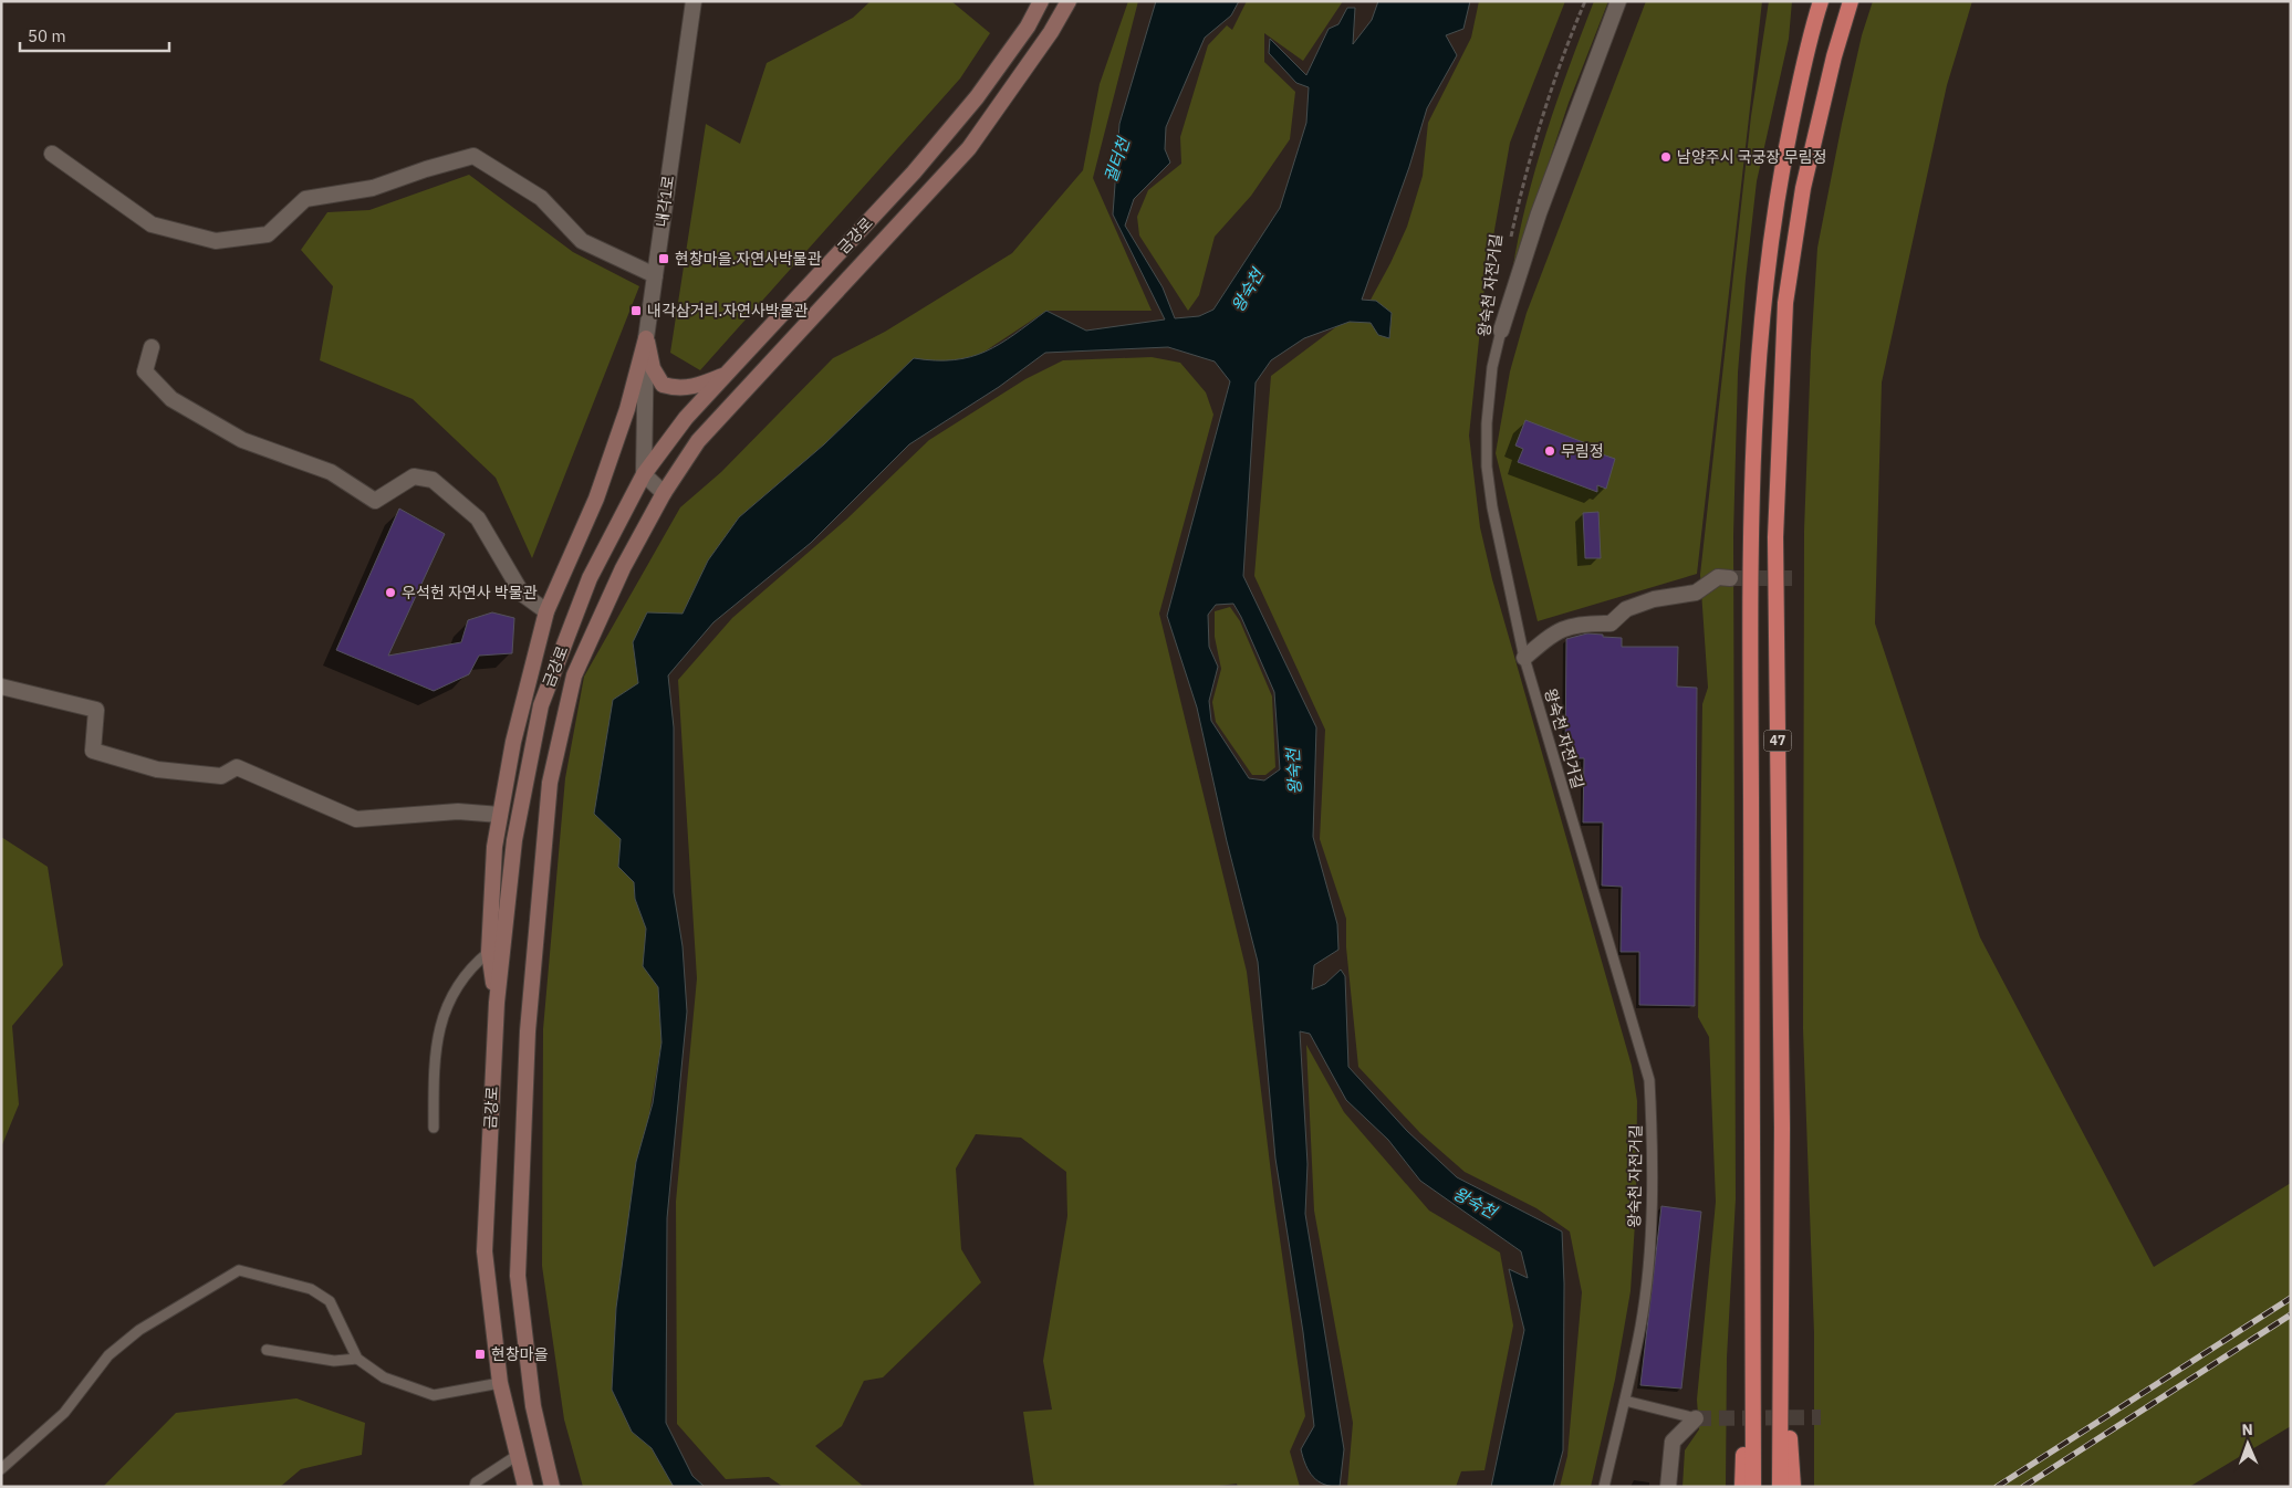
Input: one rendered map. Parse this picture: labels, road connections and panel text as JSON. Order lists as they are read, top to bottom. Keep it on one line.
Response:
{"streets":{"highway":["47"],"main road":["금강로"],"street":["내각1로"],"lane":["왕숙천 자전거길"]},"crossings":[["내각1로","금강로"]],"water":["궐터천","왕숙천"],"places":{"other":["남양주시 국궁장 무림정","무림정","우석헌 자연사 박물관"],"transit":["현창마을.자연사박물관","내각삼거리.자연사박물관","현창마을"]},"scale_bar":"50 m","north":"top"}
